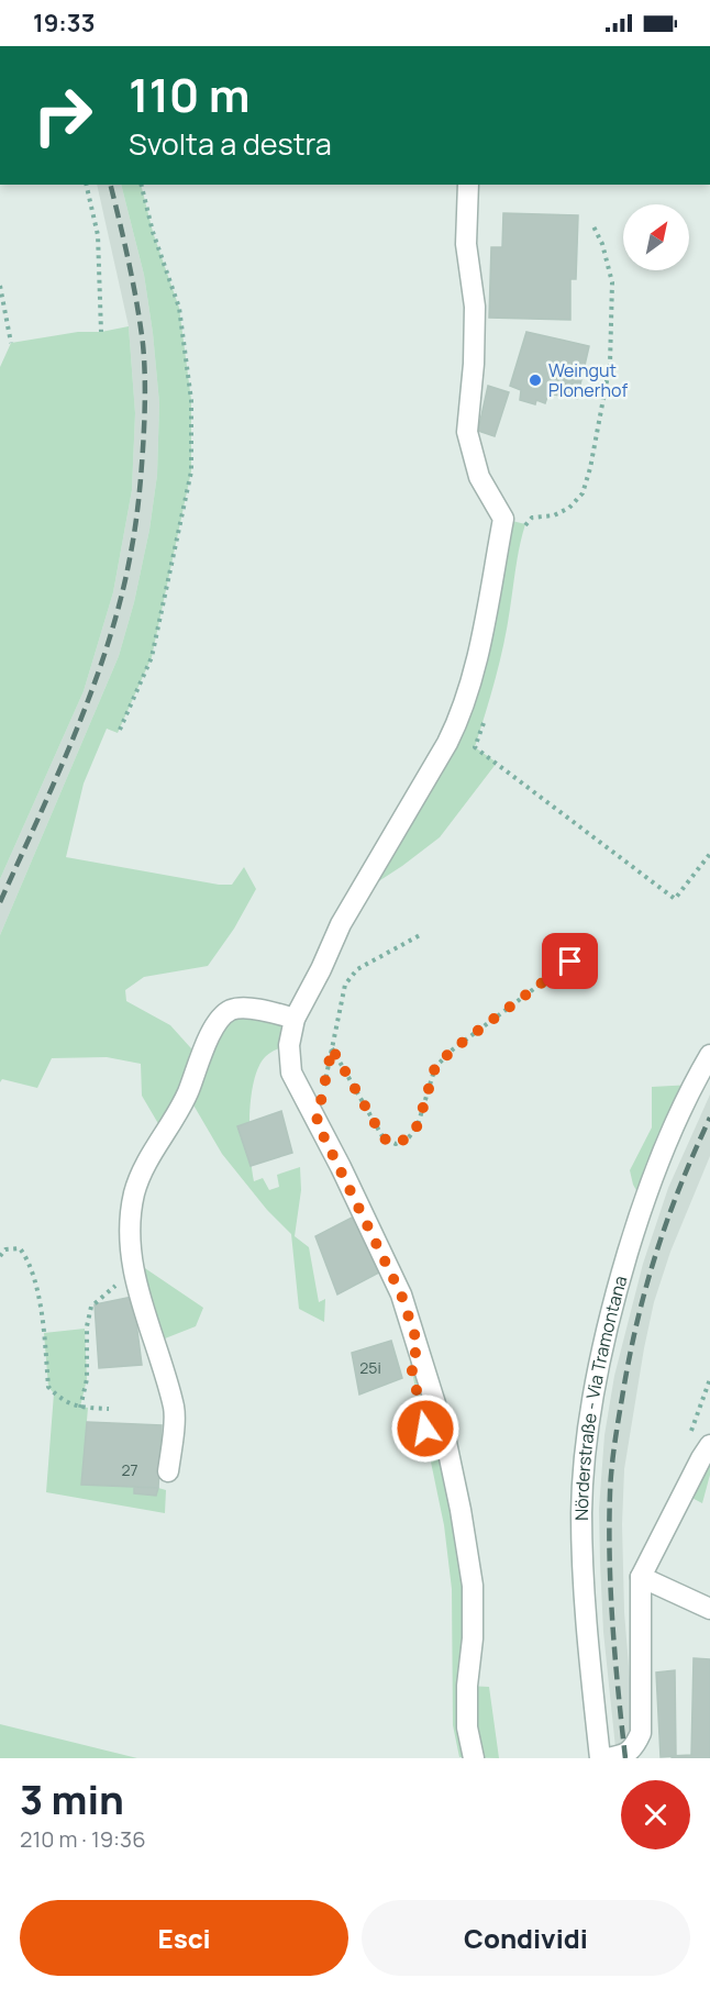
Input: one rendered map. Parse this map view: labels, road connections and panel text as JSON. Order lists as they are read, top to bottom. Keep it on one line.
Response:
{"streets":{"street":["Nörderstraße - Via Tramontana"]},"places":["Weingut Plonerhof"],"house_numbers":["25i","27"],"north":"top right","page":{"status":"19:33","turn":["110 m","Svolta a destra"],"heading":["3 min","210 m · 19:36"],"buttons":["Esci","Condividi"]}}
